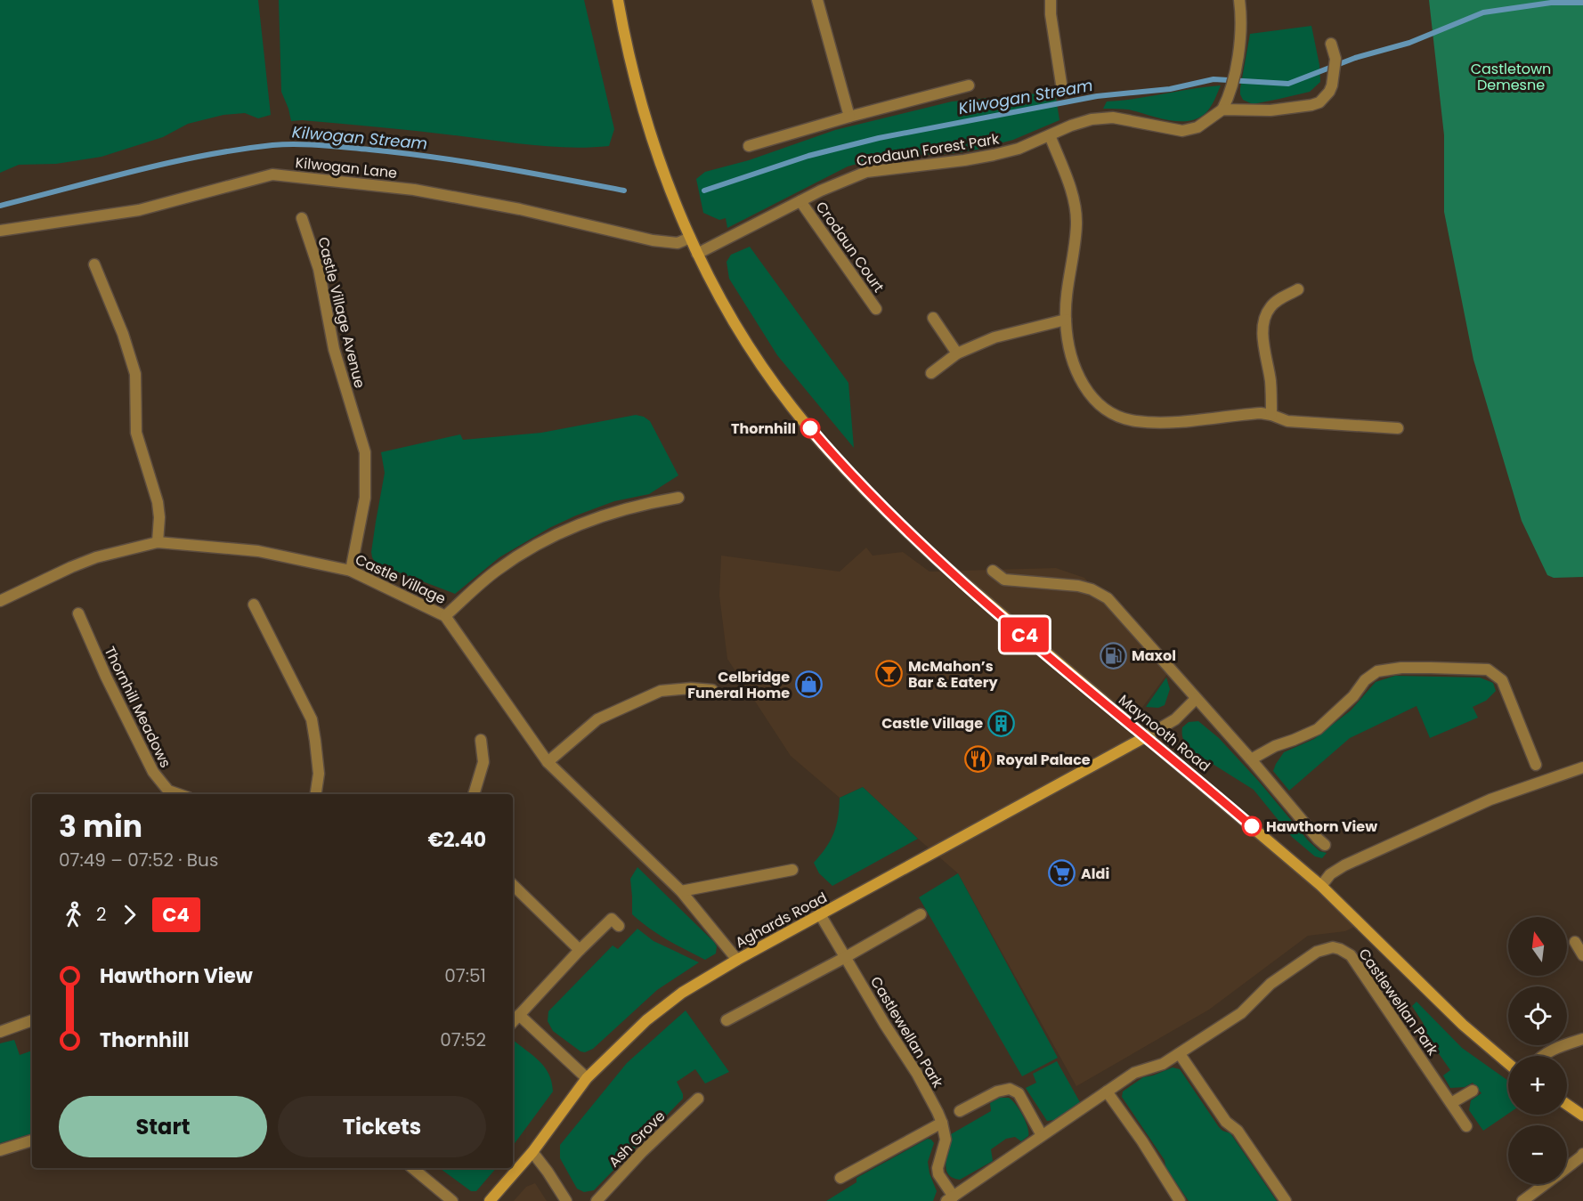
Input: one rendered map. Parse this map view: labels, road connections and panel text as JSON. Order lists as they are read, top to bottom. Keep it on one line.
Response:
{"streets":{"main road":["Maynooth Road","Aghards Road"],"street":["Crodaun Forest Park","Kilwogan Lane","Crodaun Court","Castle Village Avenue","Castle Village","Thornhill Meadows","Castlewellan Park","Ash Grove"]},"crossings":[["Crodaun Forest Park","Crodaun Court"],["Crodaun Forest Park","Maynooth Road"],["Kilwogan Lane","Maynooth Road"],["Castle Village Avenue","Castle Village"],["Castle Village","Aghards Road"],["Maynooth Road","Aghards Road"],["Aghards Road","Castlewellan Park"]],"water":["Kilwogan Stream"],"parks":["Castletown Demesne"],"places":{"other":["Thornhill","Hawthorn View"],"fuel station":["Maxol"],"bar":["McMahon’s Bar & Eatery"],"shop":["Celbridge Funeral Home"],"building":["Castle Village"],"restaurant":["Royal Palace"],"supermarket":["Aldi"]},"lines":["bus line C4"],"north":"top","page":{"on_map":"C4","heading":["3 min","07:49 – 07:52 · Bus","€2.40"],"legs":["2","C4"],"map_buttons":["+","−"],"list":[{"name":"Hawthorn View","value":"07:51"},{"name":"Thornhill","value":"07:52"}],"buttons":["Start","Tickets"]}}
